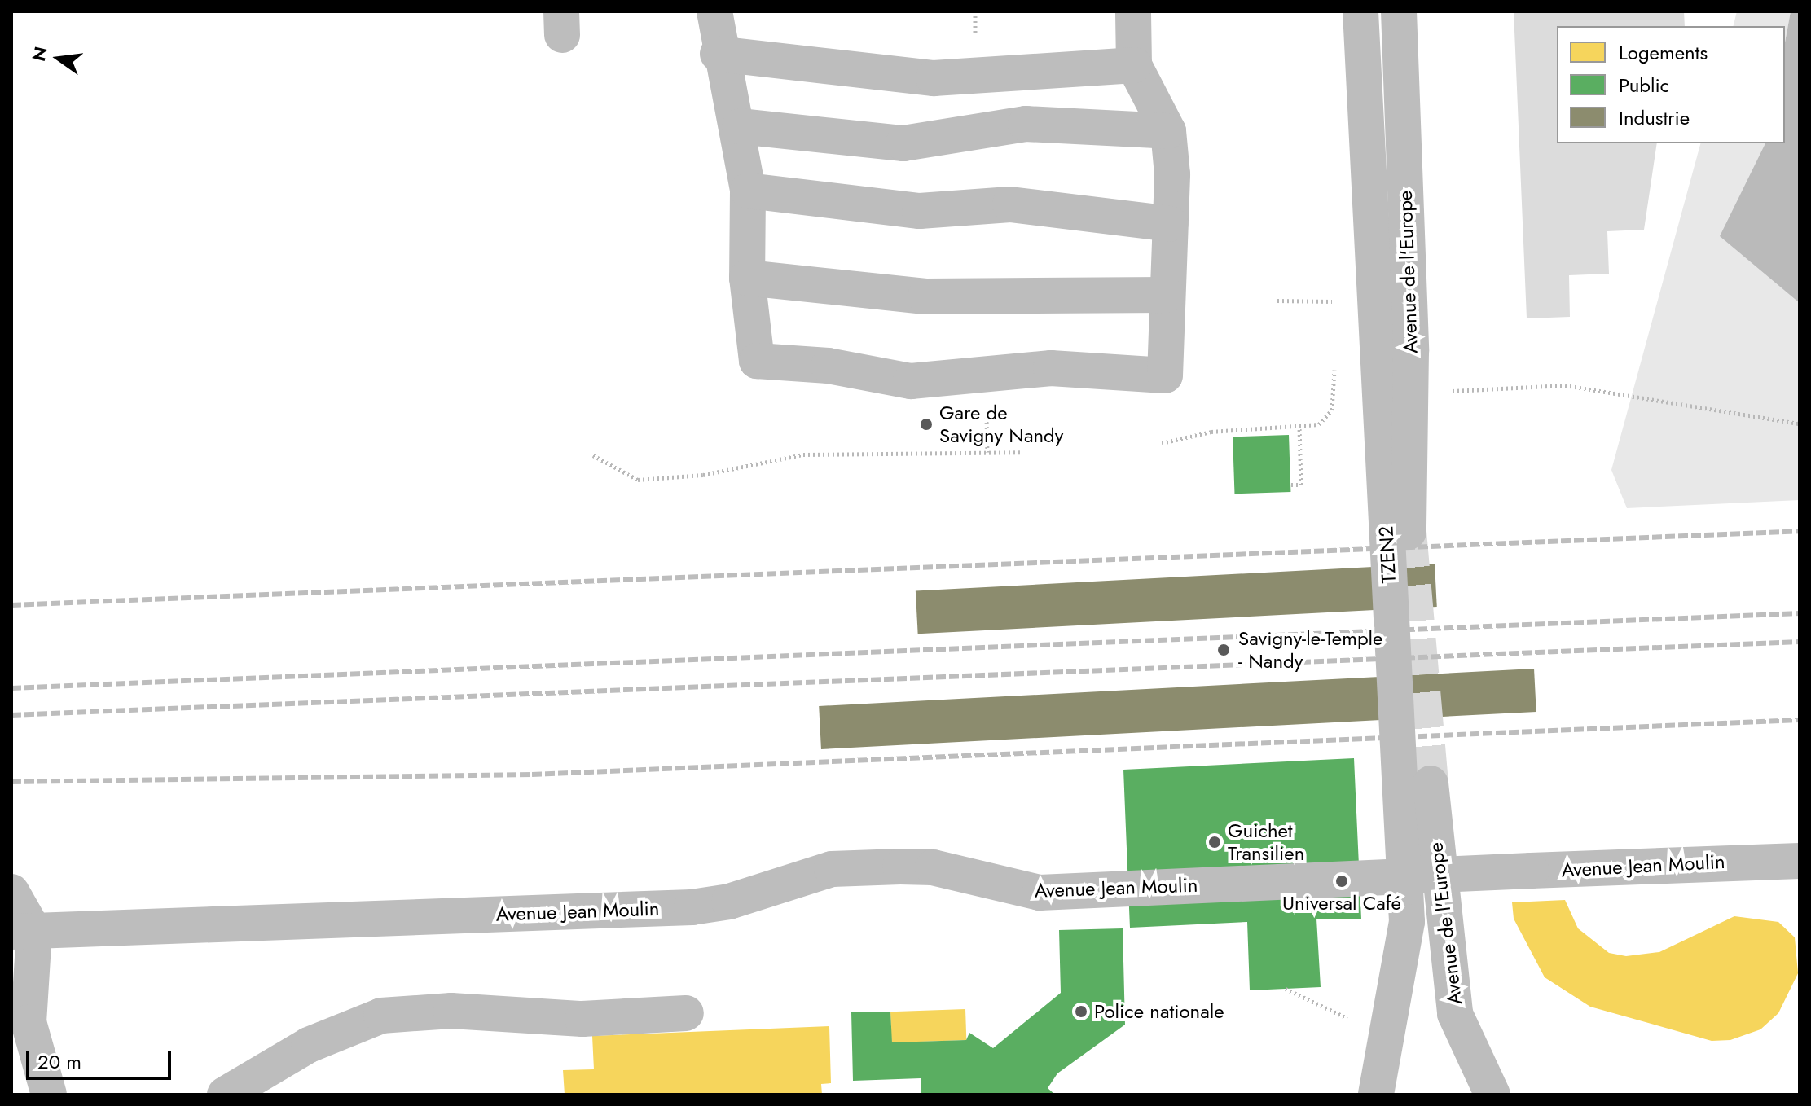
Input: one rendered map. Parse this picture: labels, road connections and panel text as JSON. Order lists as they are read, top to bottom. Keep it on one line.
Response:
{"streets":{"street":["Avenue de l'Europe","TZEN2","Avenue Jean Moulin"]},"places":["Gare de Savigny Nandy","Savigny-le-Temple - Nandy","Guichet Transilien","Universal Café","Police nationale"],"legend":["Logements","Public","Industrie"],"scale_bar":"20 m","north":"left"}
